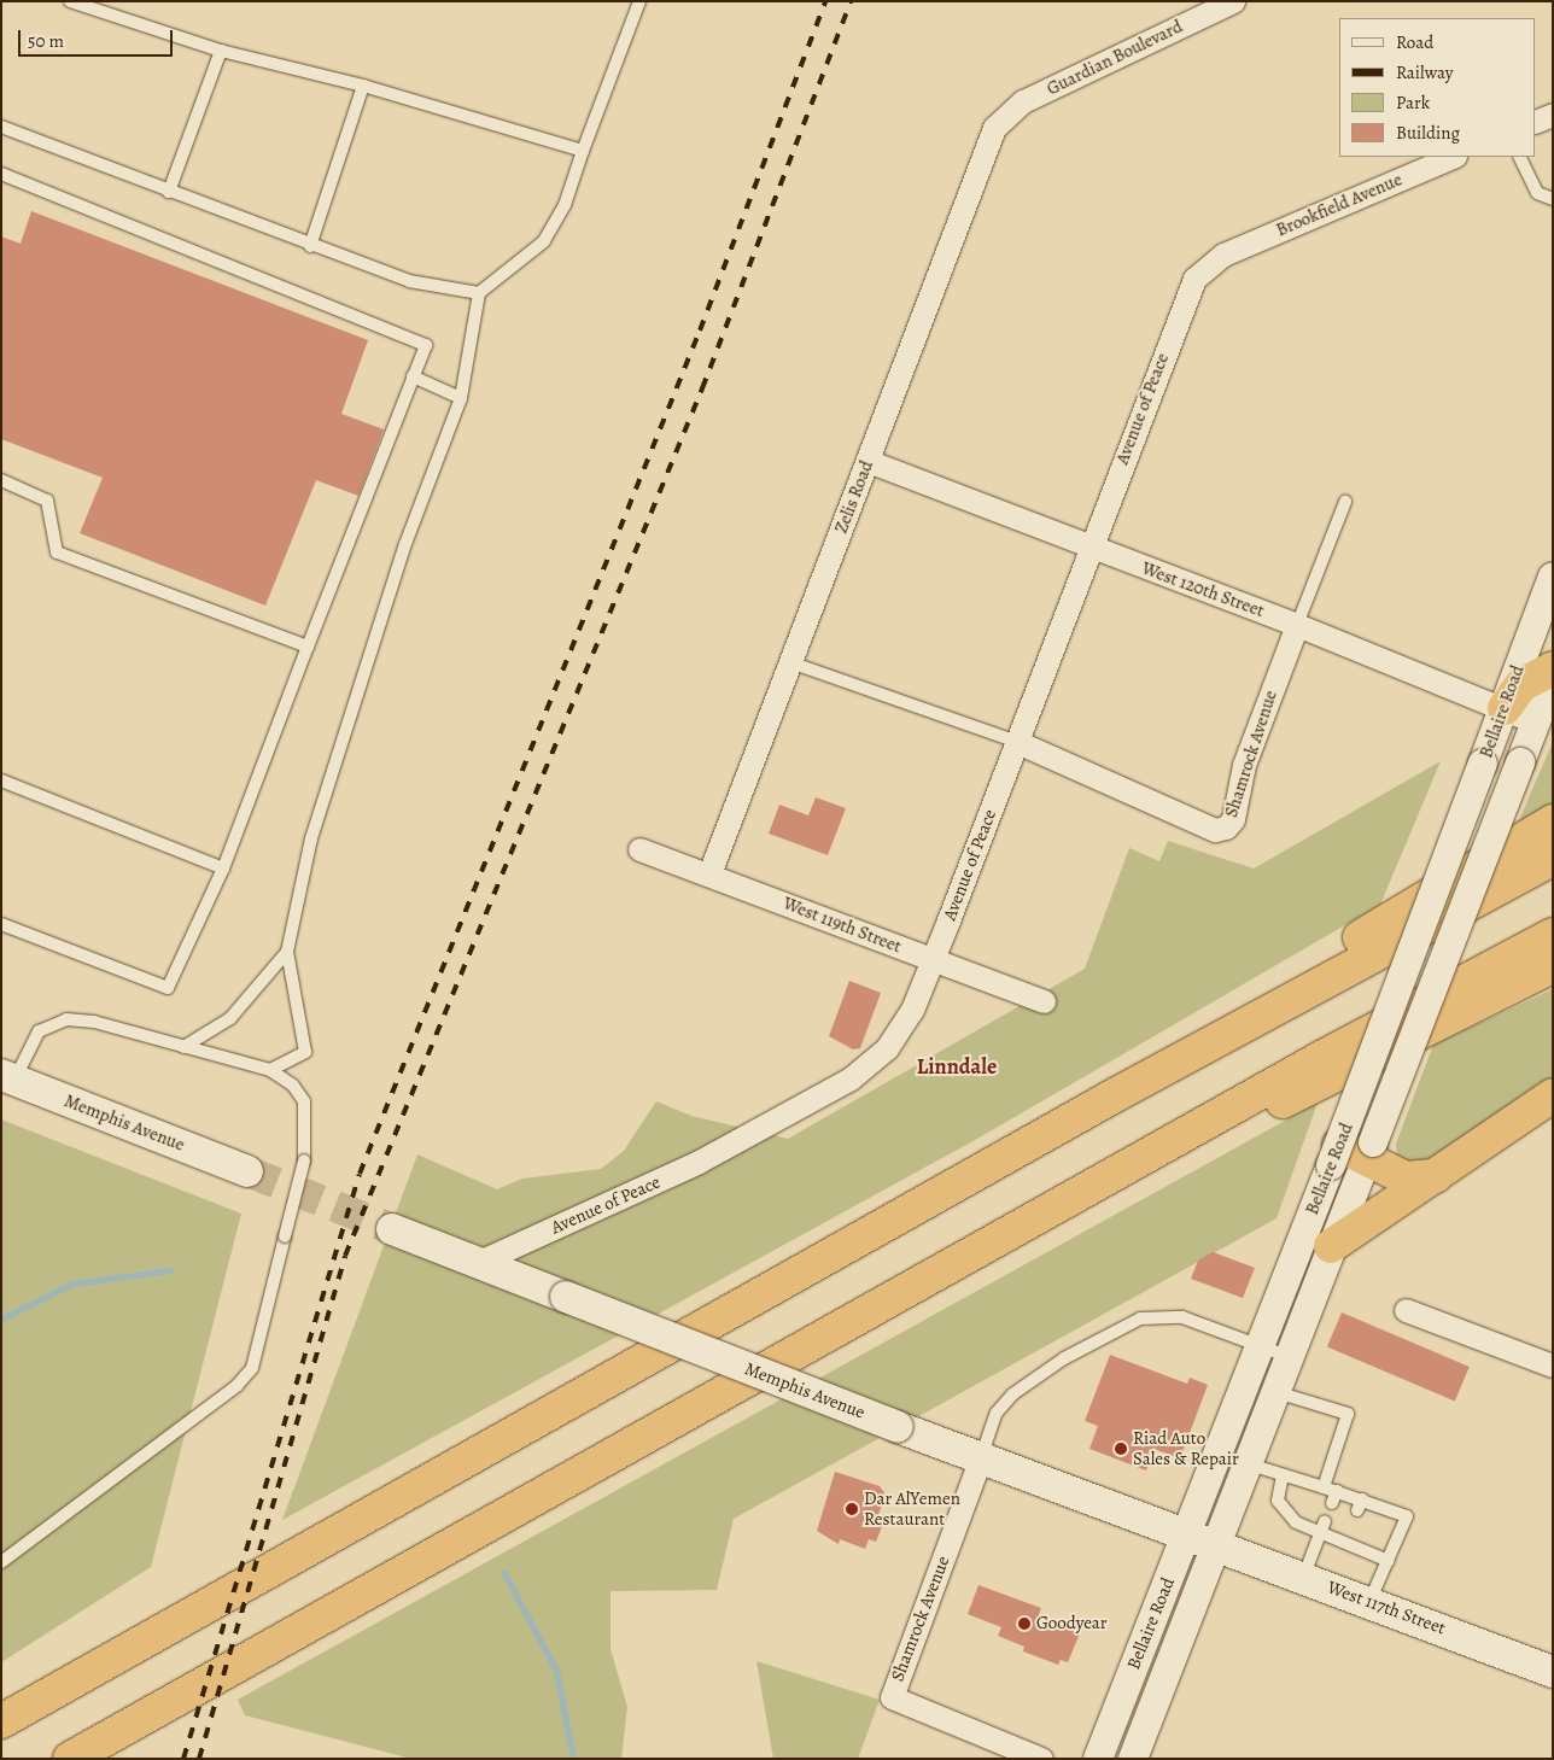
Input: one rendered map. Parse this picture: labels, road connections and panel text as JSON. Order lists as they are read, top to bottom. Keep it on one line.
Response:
{"streets":{"main road":["Memphis Avenue","West 117th Street"],"street":["Guardian Boulevard","Brookfield Avenue","Avenue of Peace","Zelis Road","West 120th Street","Bellaire Road","Shamrock Avenue","West 119th Street"]},"crossings":[["Guardian Boulevard","Zelis Road"],["Brookfield Avenue","Avenue of Peace"],["Avenue of Peace","West 120th Street"],["Avenue of Peace","Shamrock Avenue"],["Avenue of Peace","West 119th Street"],["Avenue of Peace","Memphis Avenue"],["Zelis Road","West 120th Street"],["Zelis Road","West 119th Street"],["West 120th Street","Bellaire Road"],["West 120th Street","Shamrock Avenue"],["Bellaire Road","Memphis Avenue"],["Bellaire Road","West 117th Street"],["Shamrock Avenue","Memphis Avenue"],["Memphis Avenue","West 117th Street"]],"districts":["Linndale"],"places":["Riad Auto Sales & Repair","Dar AlYemen Restaurant","Goodyear"],"legend":["Road","Railway","Park","Building"],"scale_bar":"50 m"}
